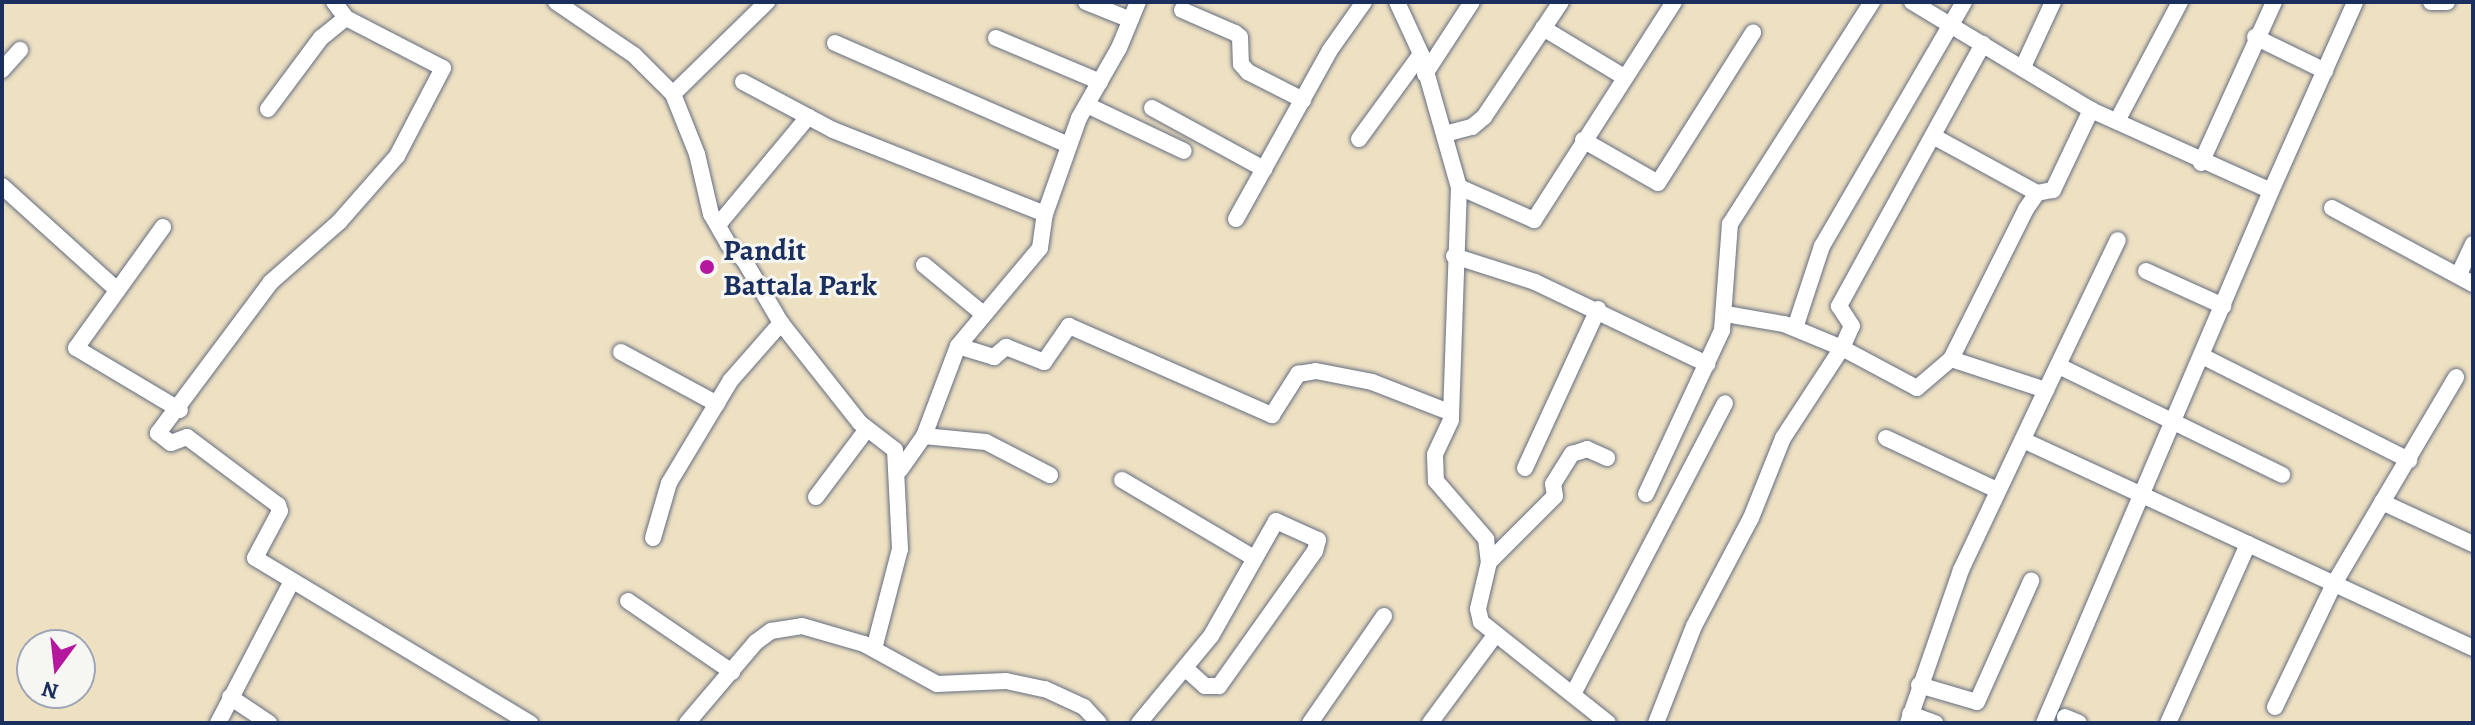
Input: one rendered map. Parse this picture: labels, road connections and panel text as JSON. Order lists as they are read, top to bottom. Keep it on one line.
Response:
{"places":["Pandit Battala Park"],"north":"bottom"}
